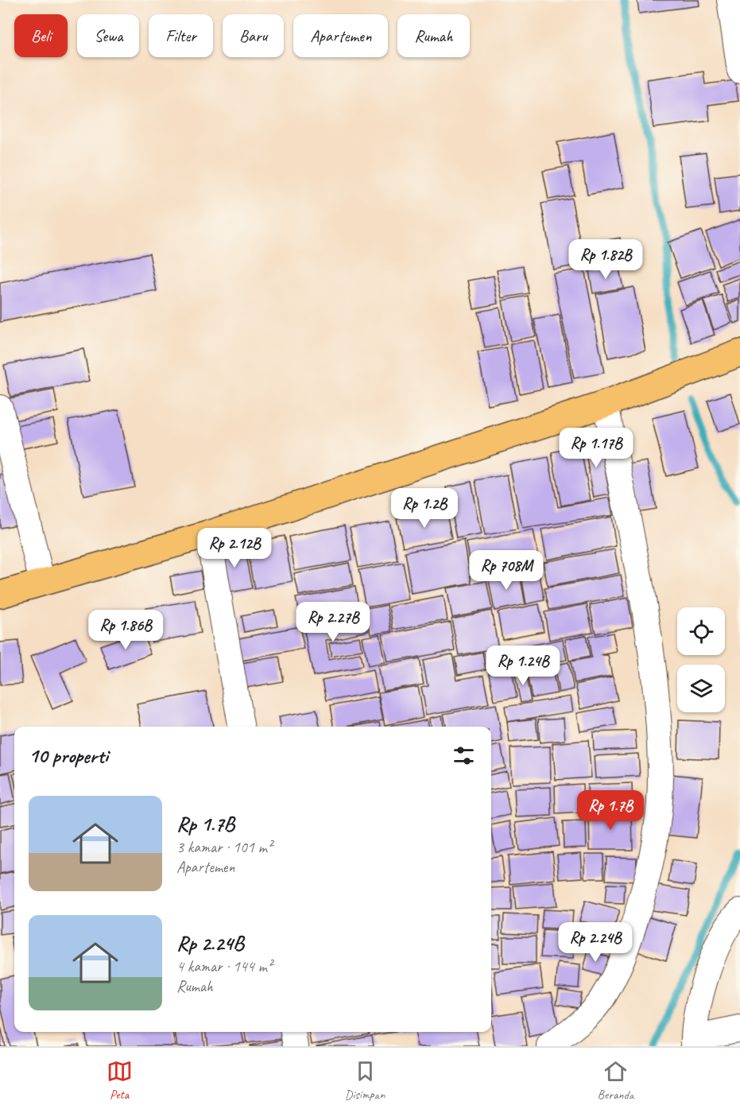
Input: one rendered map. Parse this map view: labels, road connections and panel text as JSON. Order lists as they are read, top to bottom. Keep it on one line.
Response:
{"page":{"chip":["Beli","Sewa","Filter","Baru","Apartemen","Rumah"],"price":["Rp 1.82B","Rp 1.17B","Rp 1.2B","Rp 2.12B","Rp 708M","Rp 2.27B","Rp 1.86B","Rp 1.24B","Rp 1.7B","Rp 2.24B"],"heading":"10 properti","list":[{"name":"Rp 1.7B","note":"3 kamar · 101 m² · Apartemen"},{"name":"Rp 2.24B","note":"4 kamar · 144 m² · Rumah"}],"tabs":["Peta","Disimpan","Beranda"]}}
